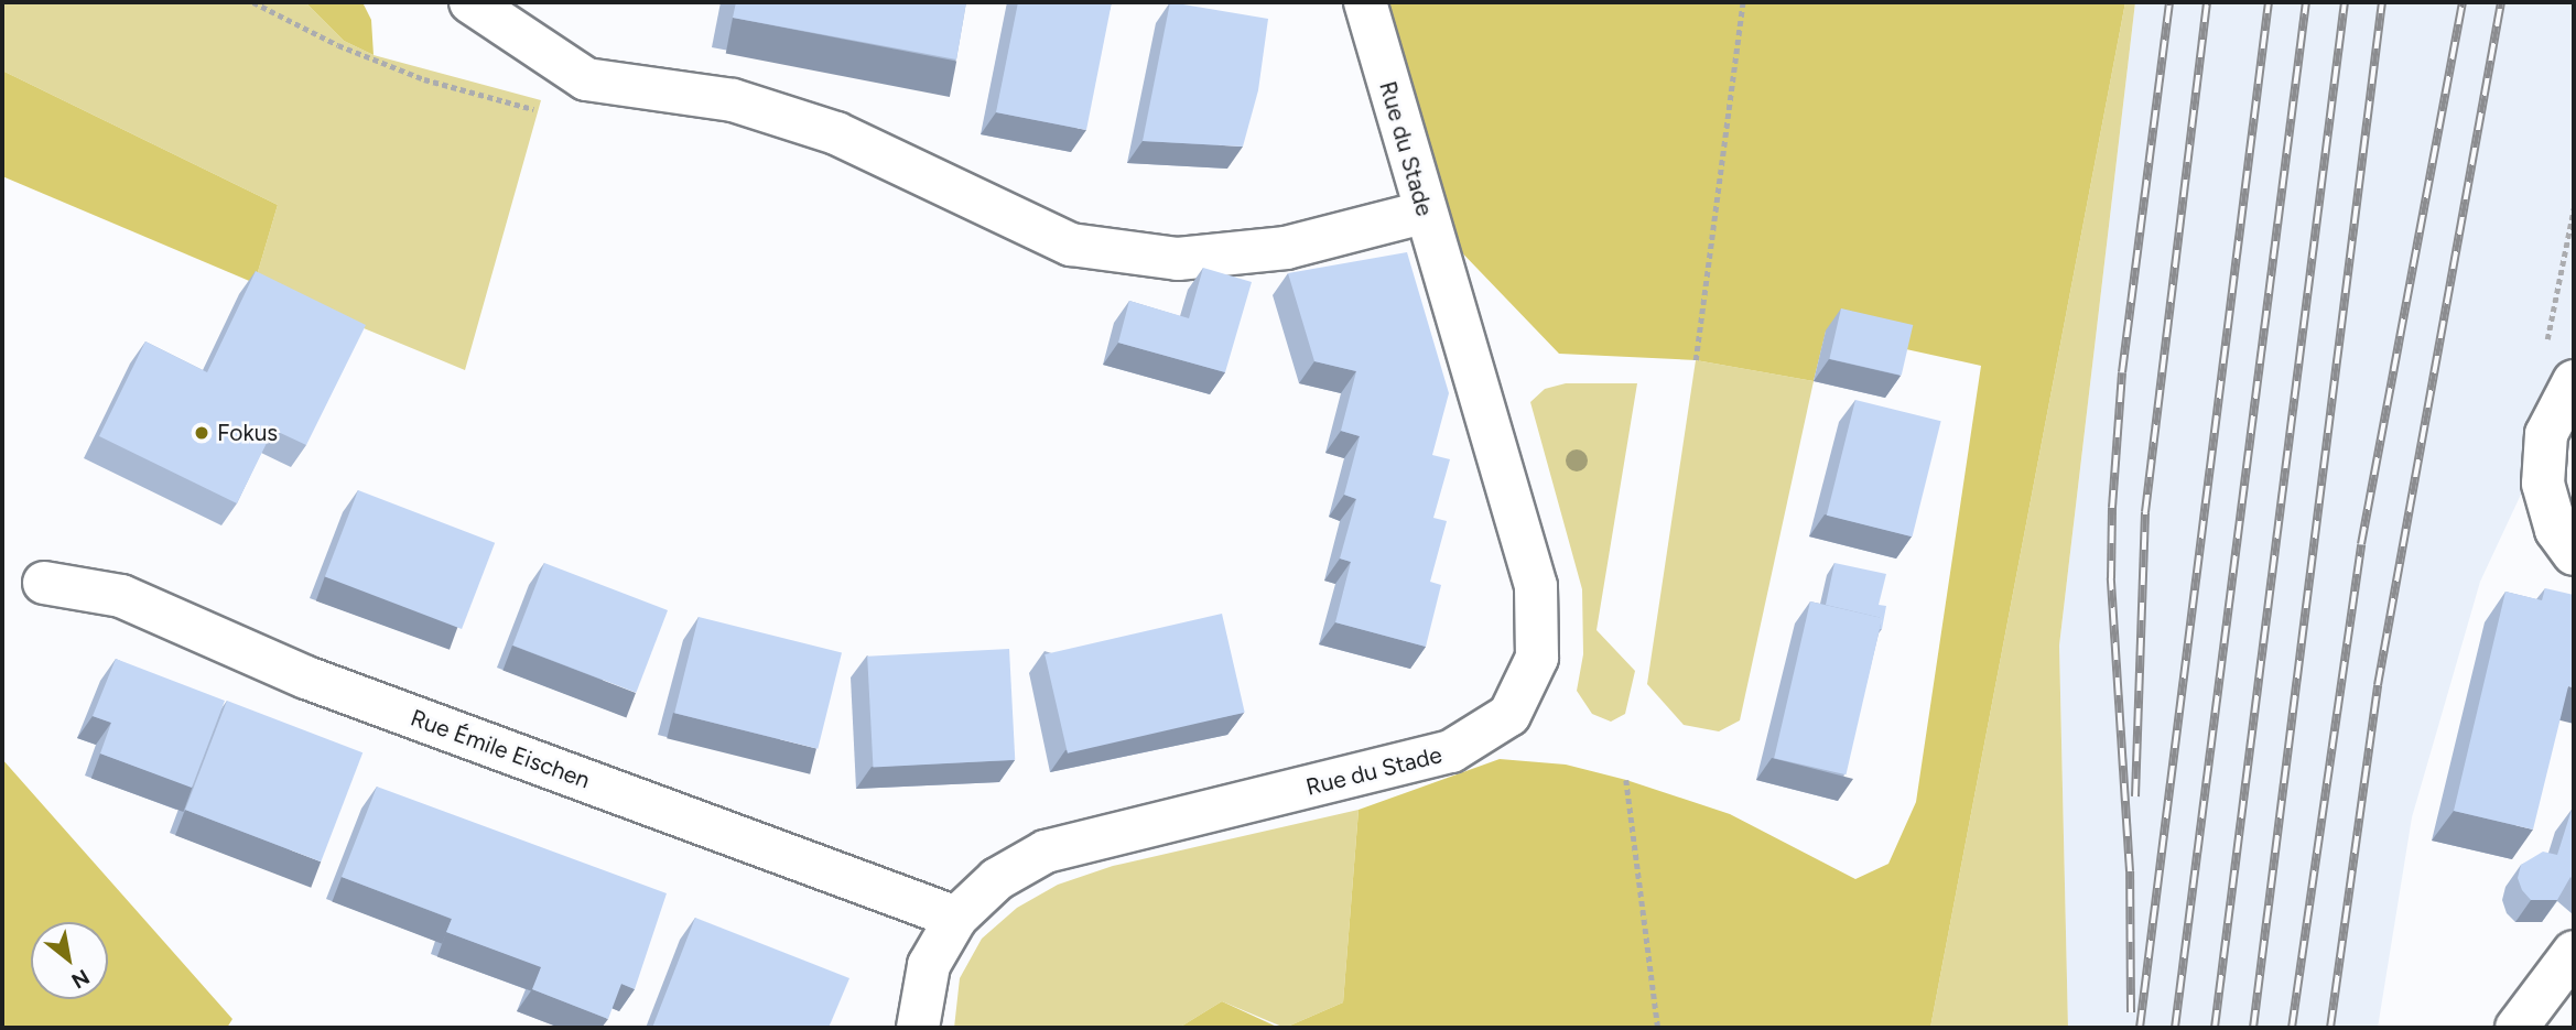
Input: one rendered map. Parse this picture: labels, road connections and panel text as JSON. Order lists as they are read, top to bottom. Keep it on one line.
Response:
{"streets":{"street":["Rue du Stade","Rue Émile Eischen"]},"crossings":[["Rue du Stade","Rue Émile Eischen"]],"places":["Fokus"],"north":"bottom right"}
